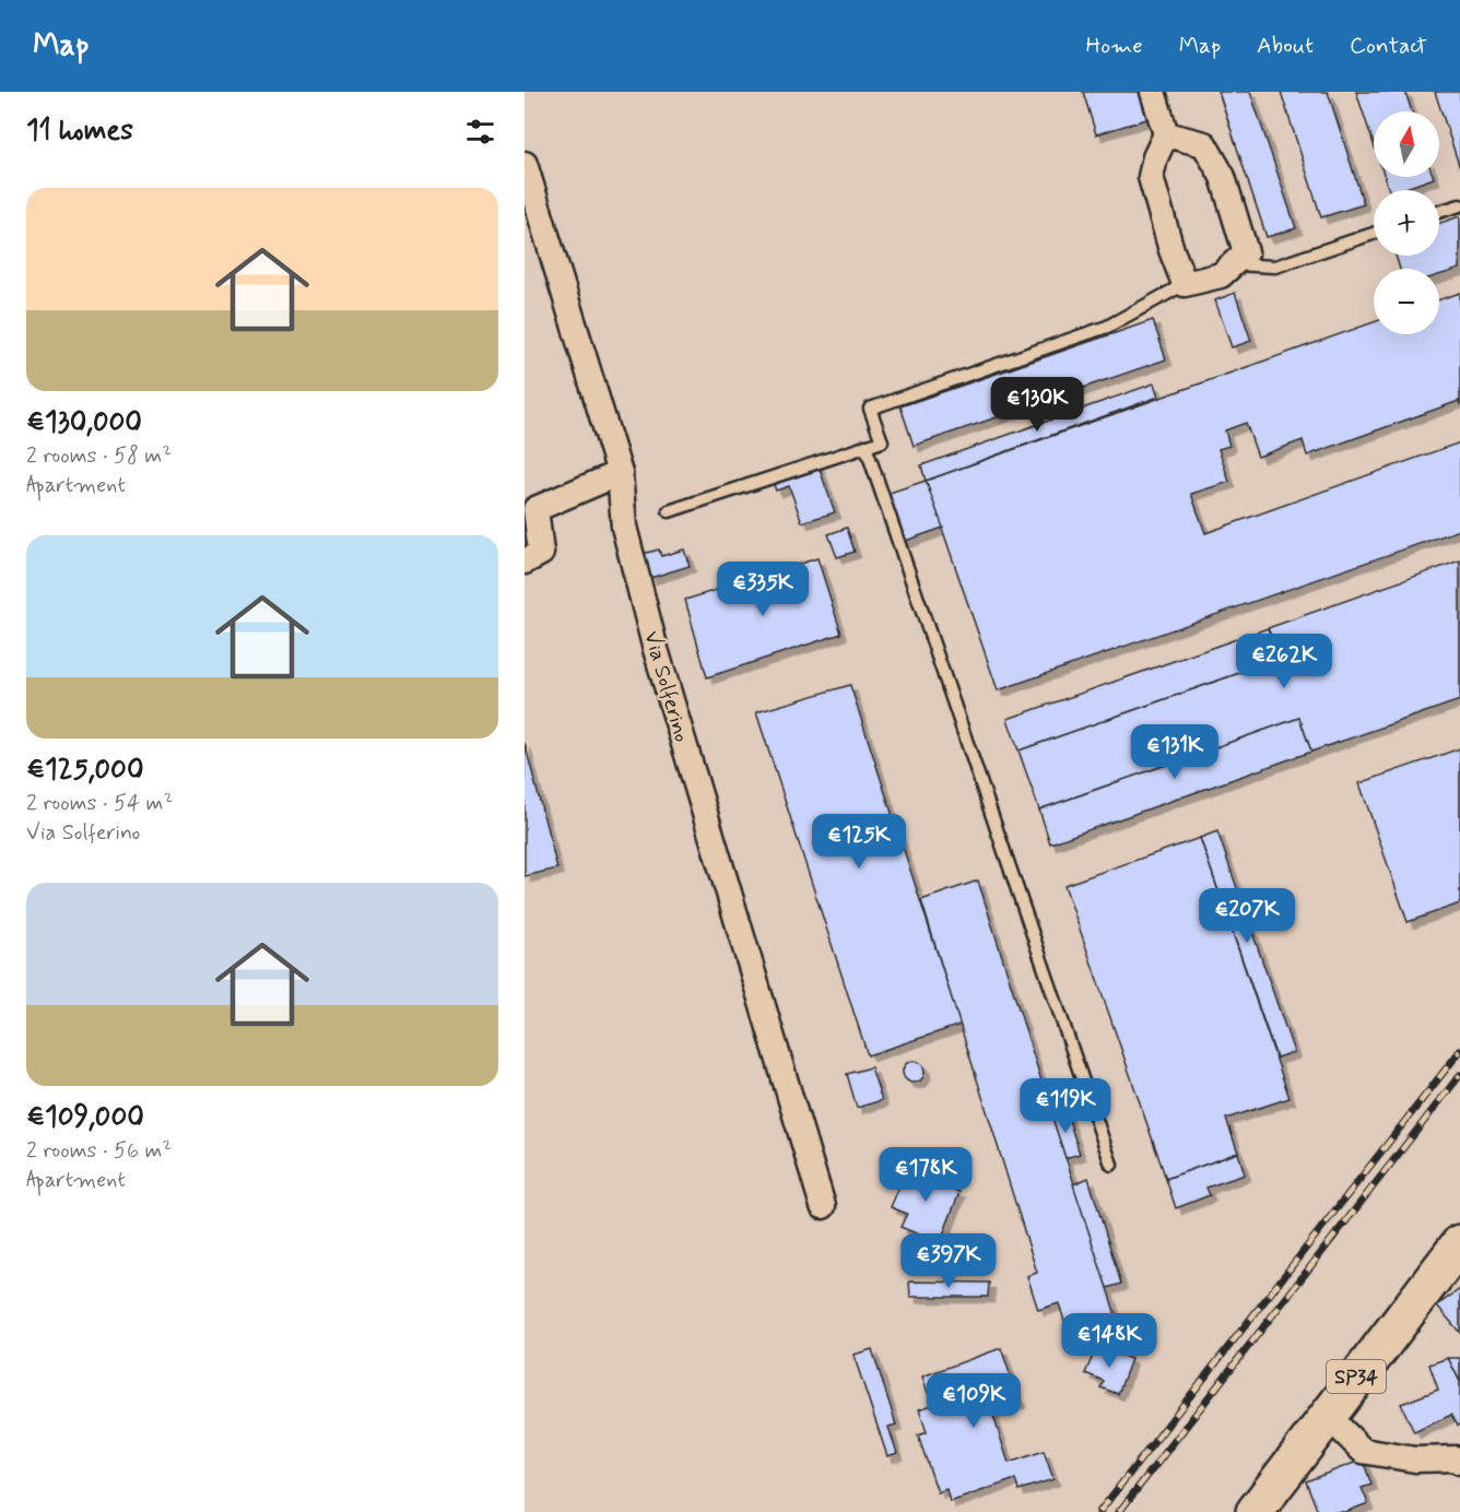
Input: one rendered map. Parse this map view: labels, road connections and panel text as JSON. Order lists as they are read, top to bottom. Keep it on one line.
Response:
{"streets":{"main road":["SP34"],"street":["Via Solferino"]},"north":"top","page":{"header":"Map","nav":["Home","Map","About","Contact"],"heading":"11 homes","map_buttons":["+","−"],"list":[{"name":"€130,000","note":"2 rooms · 58 m² · Apartment"},{"name":"€125,000","note":"2 rooms · 54 m² · Via Solferino"},{"name":"€109,000","note":"2 rooms · 56 m² · Apartment"}],"price":["€130K","€335K","€262K","€131K","€125K","€207K","€119K","€178K","€397K","€148K","€109K"]}}
